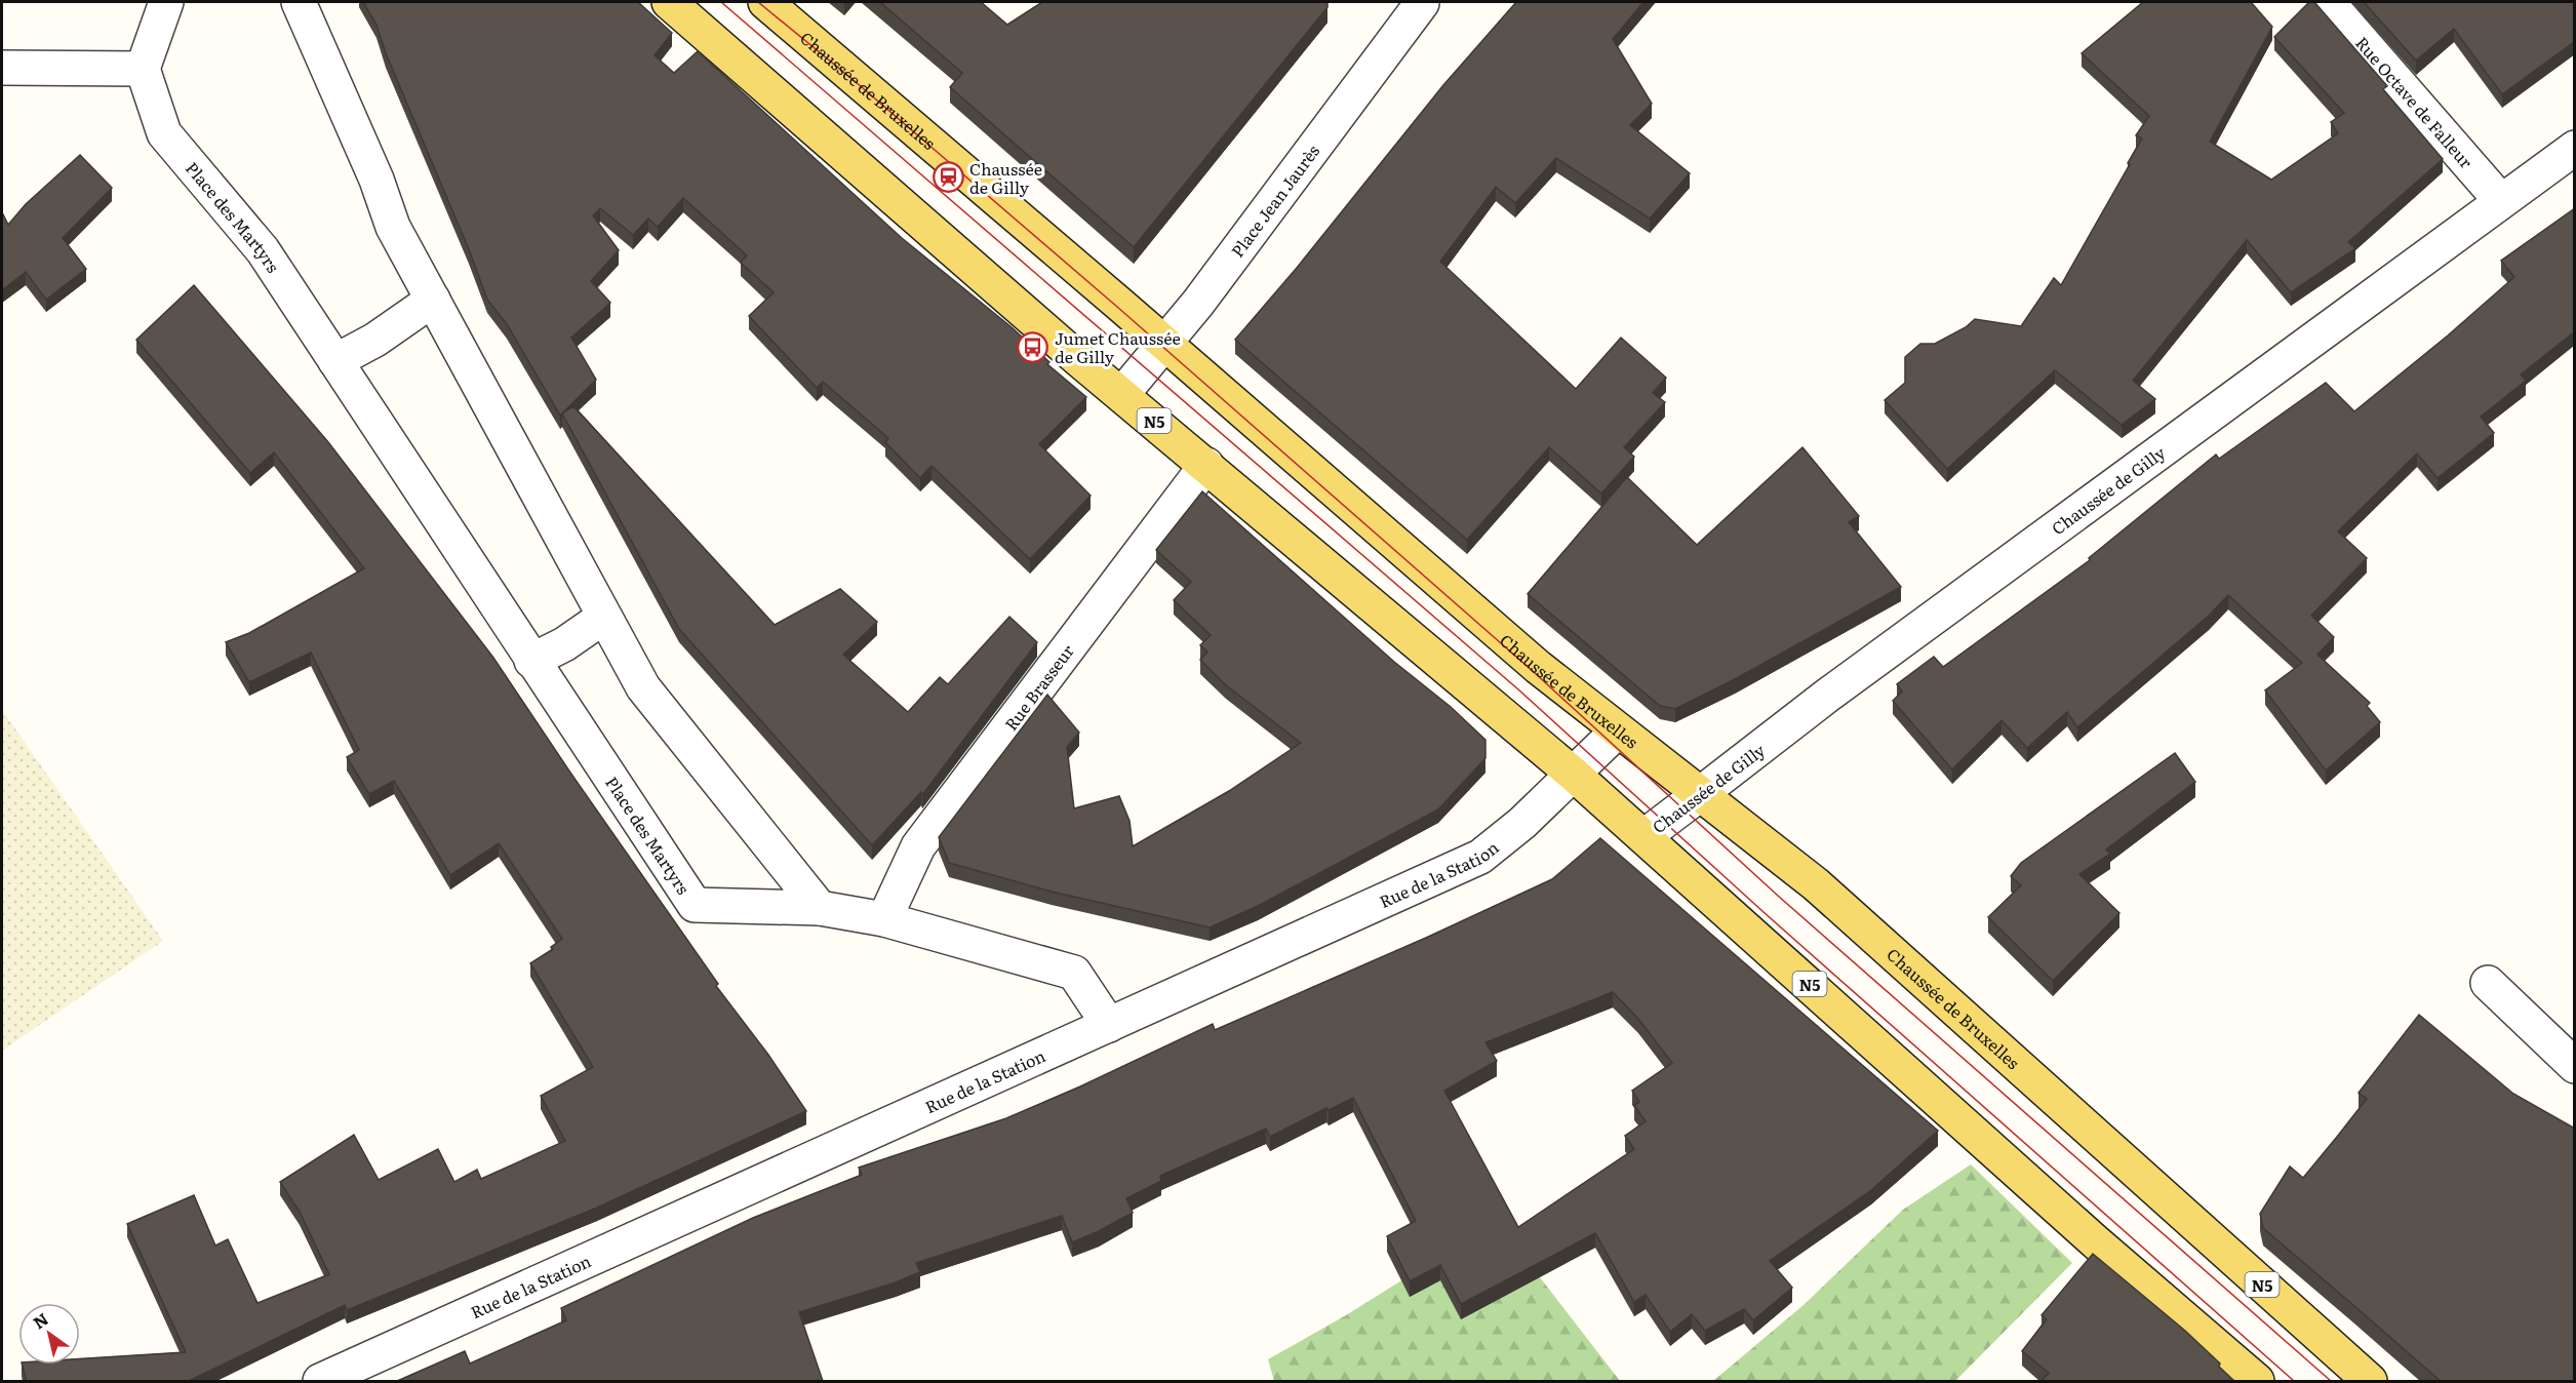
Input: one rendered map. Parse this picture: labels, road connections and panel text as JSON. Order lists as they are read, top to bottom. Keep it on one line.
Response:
{"streets":{"main road":["Chaussée de Bruxelles","N5"],"street":["Rue Octave de Falleur","Place Jean Jaurès","Place des Martyrs","Chaussée de Gilly","Rue Brasseur","Rue de la Station"]},"crossings":[["Chaussée de Bruxelles","Place Jean Jaurès"],["Chaussée de Bruxelles","Chaussée de Gilly"],["Chaussée de Bruxelles","Rue de la Station"],["Rue Octave de Falleur","Chaussée de Gilly"],["Place Jean Jaurès","N5"],["Place des Martyrs","Rue Brasseur"],["Place des Martyrs","Rue de la Station"],["N5","Chaussée de Gilly"],["N5","Rue Brasseur"],["N5","Rue de la Station"]],"places":{"station":["Chaussée de Gilly"],"bus stop":["Jumet Chaussée de Gilly"]},"north":"top left"}
